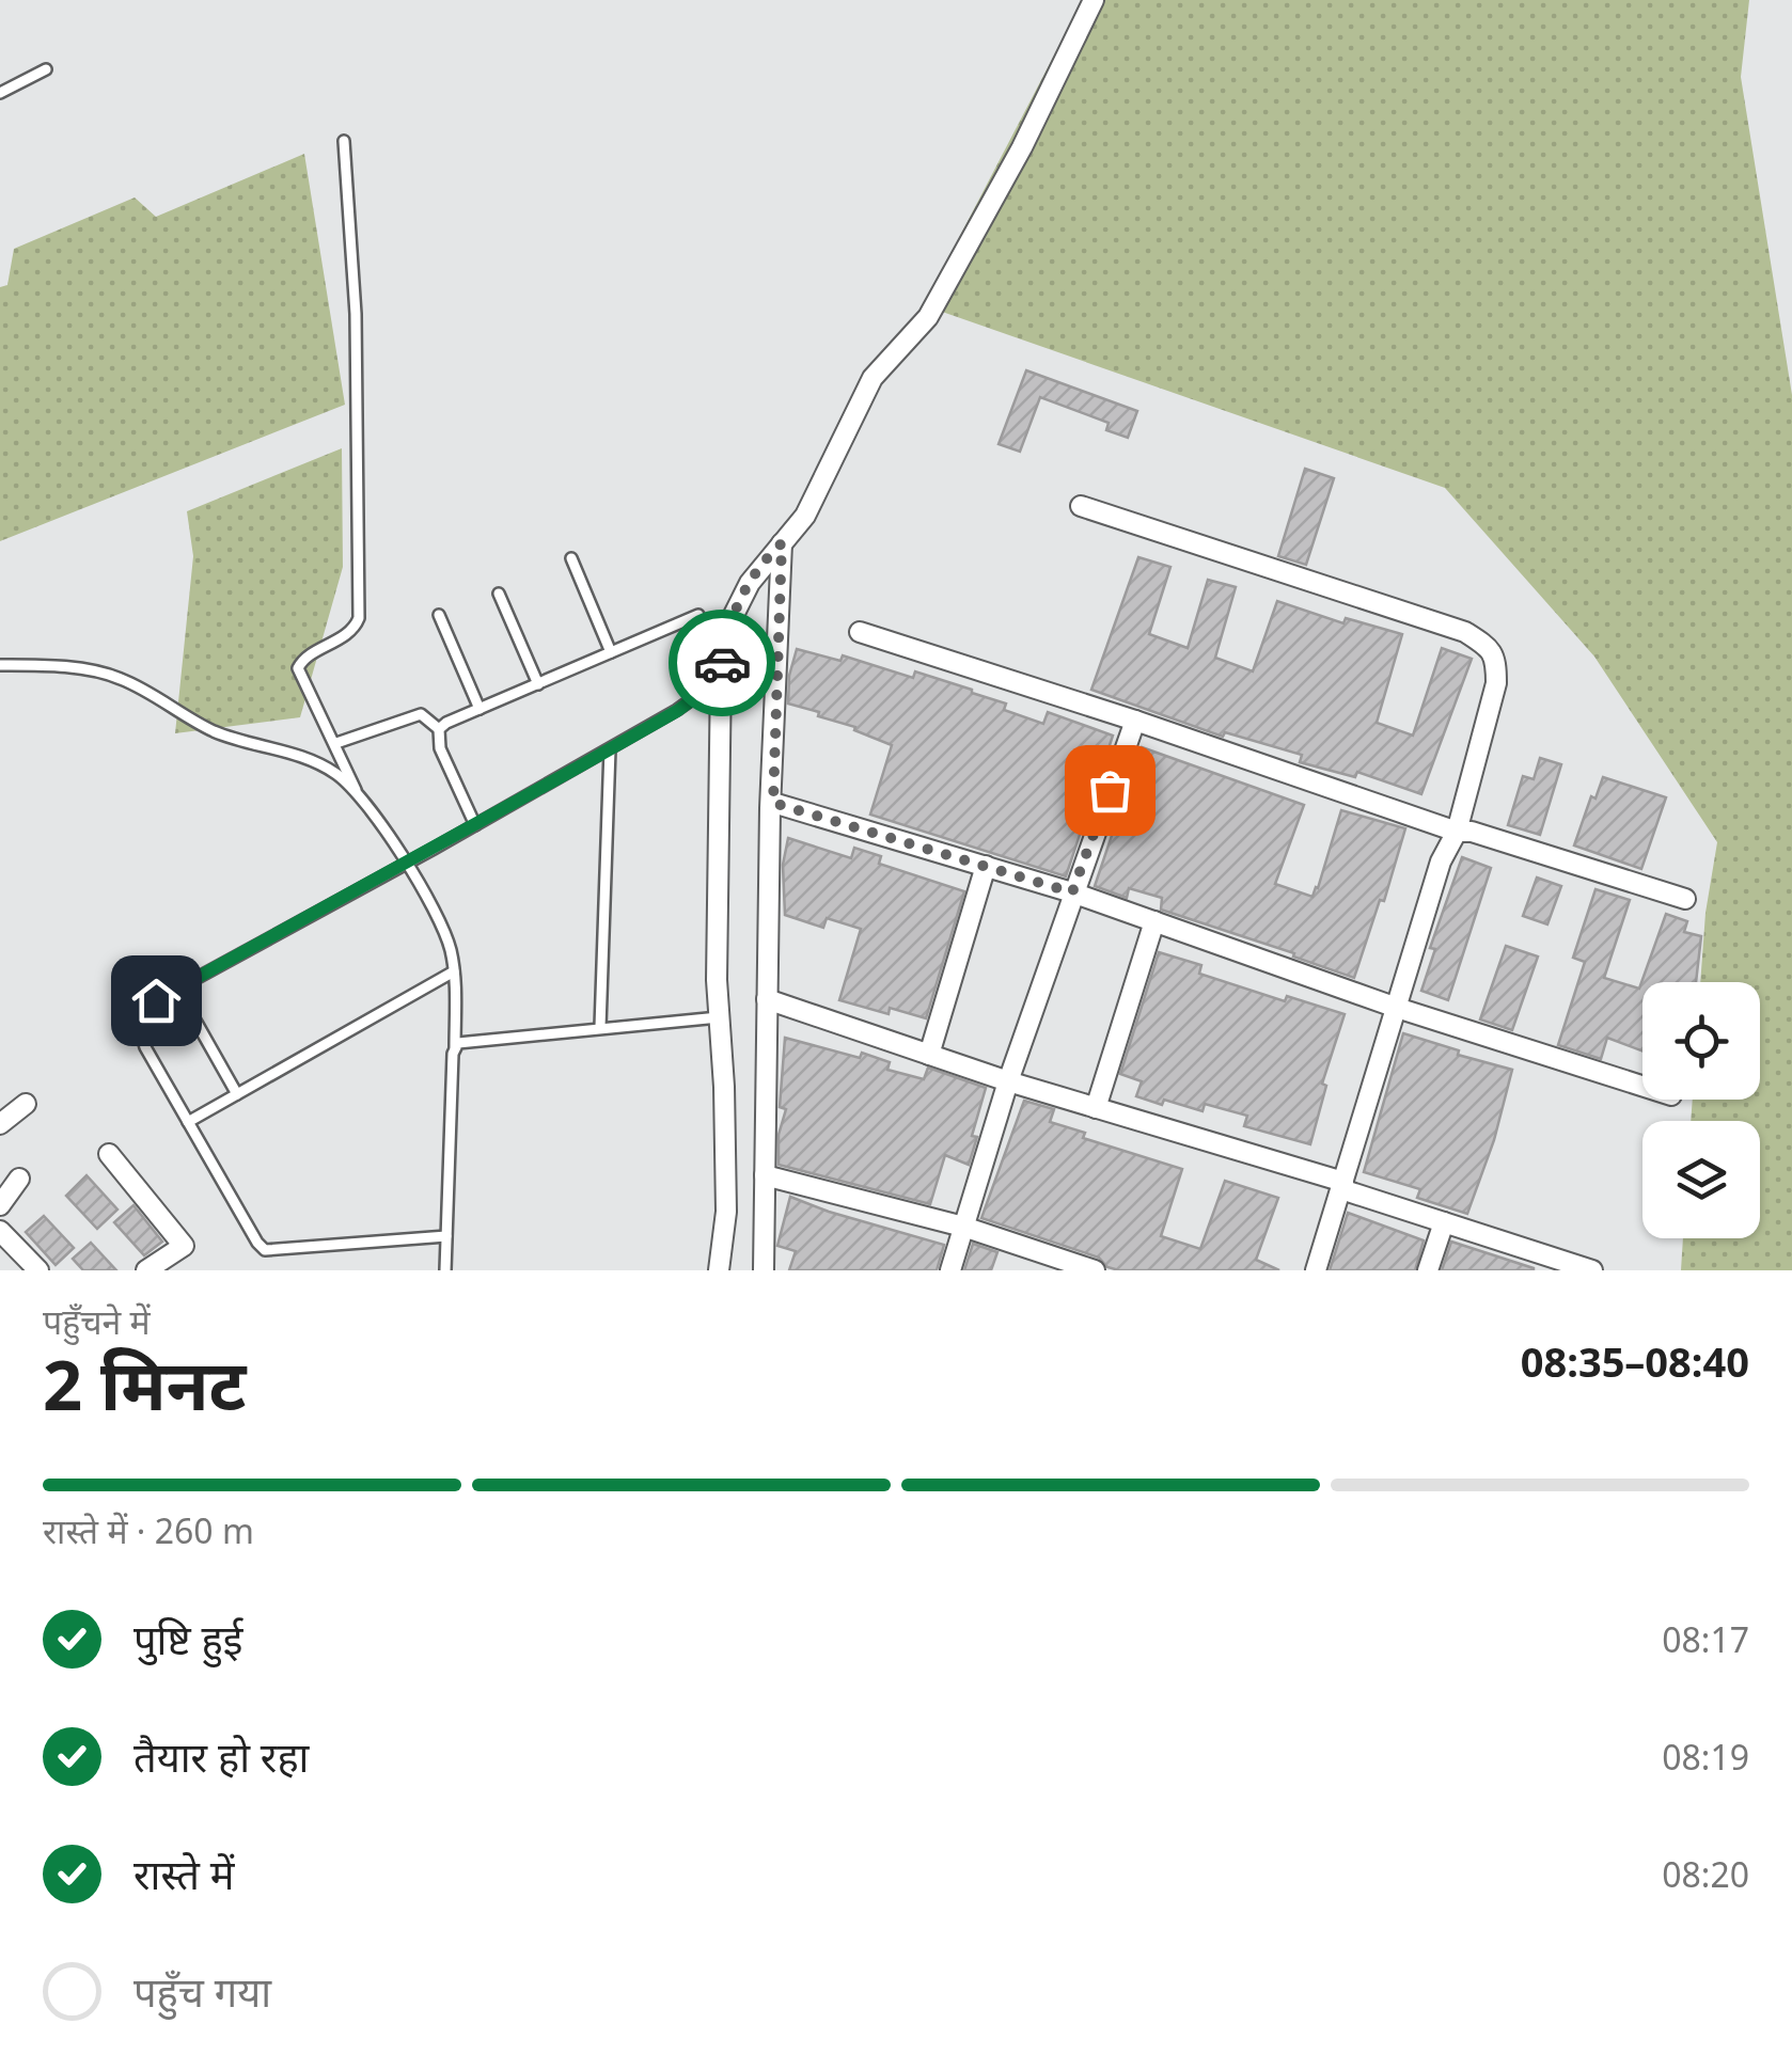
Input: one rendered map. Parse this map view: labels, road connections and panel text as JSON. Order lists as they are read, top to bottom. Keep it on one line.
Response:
{"page":{"heading":["2 मिनट","पहुँचने में","08:35–08:40"],"bar":"रास्ते में · 260 m","list":[["पुष्टि हुई","08:17"],["तैयार हो रहा","08:19"],["रास्ते में","08:20"],"पहुँच गया"]}}
